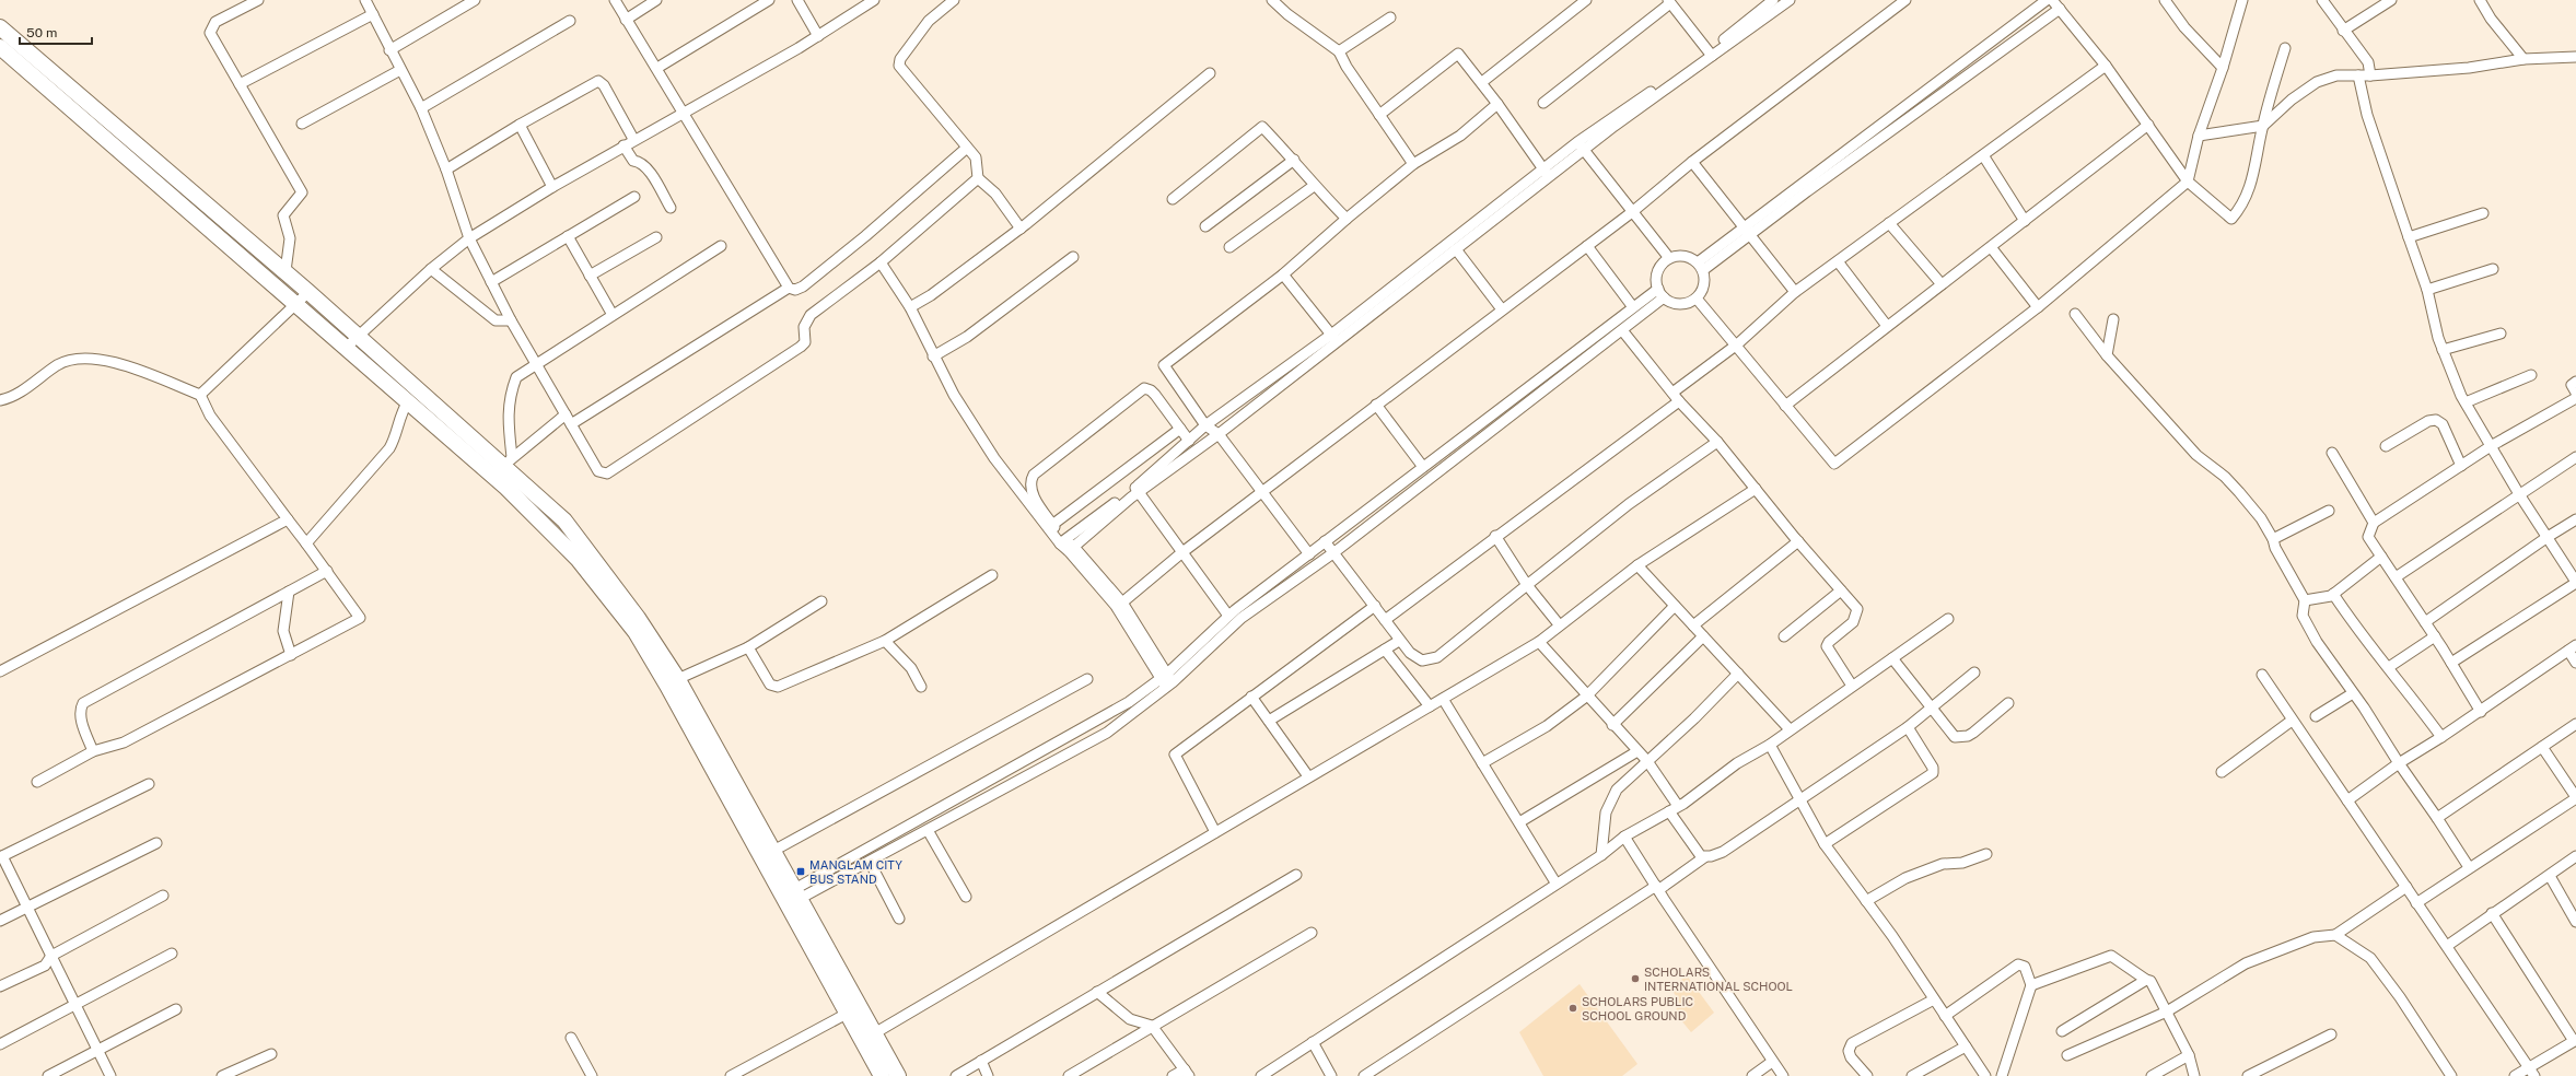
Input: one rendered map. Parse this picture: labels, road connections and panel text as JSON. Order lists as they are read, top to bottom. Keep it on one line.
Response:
{"places":{"transit":["MANGLAM CITY BUS STAND"],"other":["SCHOLARS INTERNATIONAL SCHOOL","SCHOLARS PUBLIC SCHOOL GROUND"]},"scale_bar":"50 m"}
